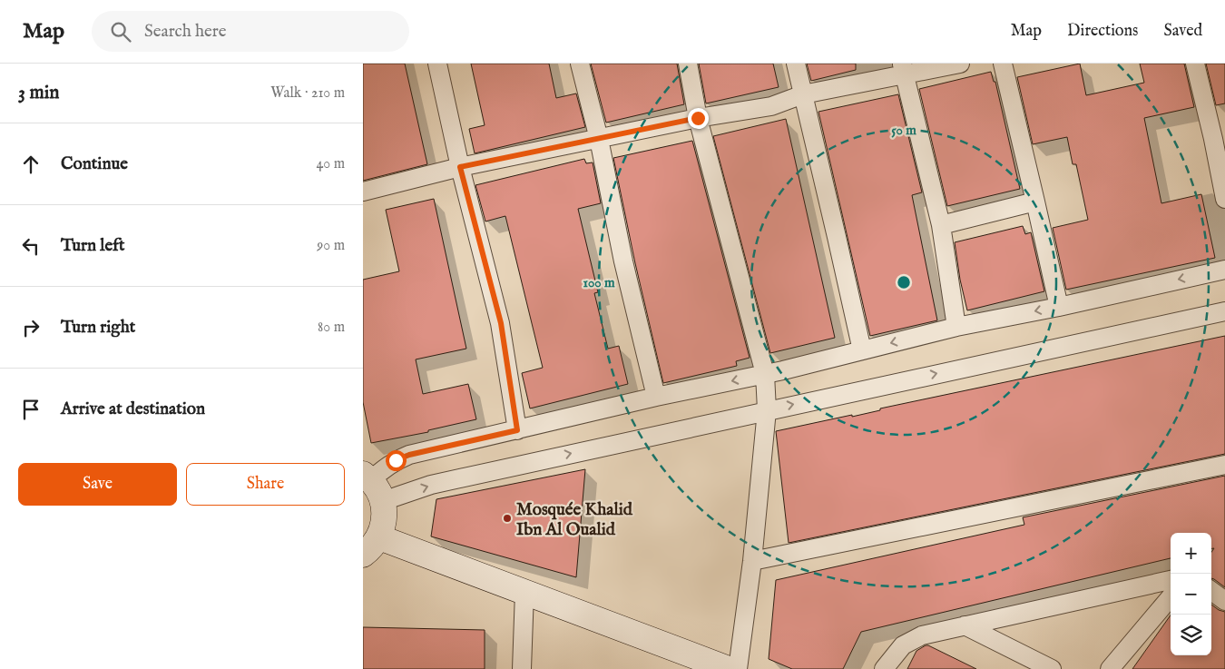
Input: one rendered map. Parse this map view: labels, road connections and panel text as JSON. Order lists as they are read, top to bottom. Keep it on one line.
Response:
{"places":["Mosquée Khalid Ibn Al Oualid"],"page":{"header":"Map","search":"Search here","nav":["Map","Directions","Saved"],"heading":["3 min","Walk · 210 m"],"list":[["Continue","40 m"],["Turn left","90 m"],["Turn right","80 m"],"Arrive at destination"],"buttons":["Save","Share"],"map_buttons":["+","−"]},"rings":["50 m","100 m"]}
